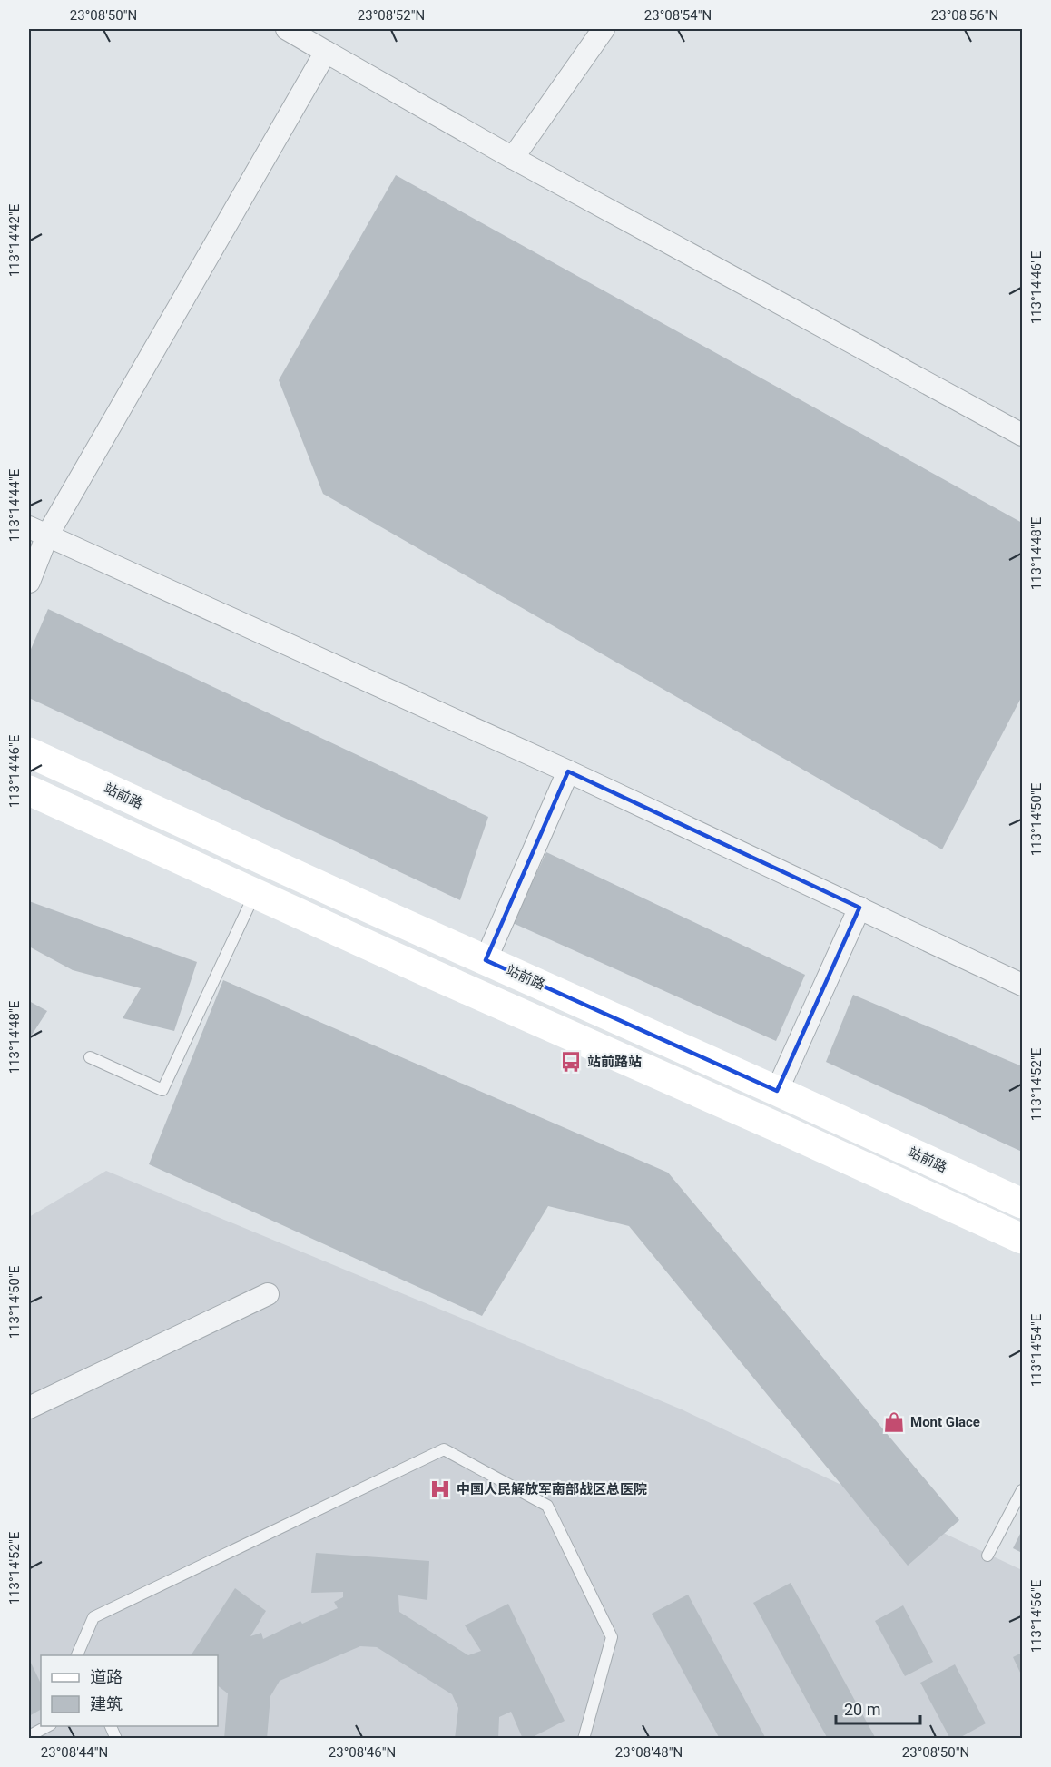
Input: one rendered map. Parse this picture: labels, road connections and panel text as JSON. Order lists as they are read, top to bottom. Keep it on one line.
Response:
{"streets":{"street":["站前路"]},"places":{"bus stop":["站前路站"],"shop":["Mont Glace"],"hospital":["中国人民解放军南部战区总医院"]},"legend":["道路","建筑"],"scale_bar":"20 m","coordinates":["23°08'50\"N","23°08'52\"N","23°08'54\"N","23°08'56\"N","113°14'42\"E","113°14'46\"E","113°14'44\"E","113°14'48\"E","113°14'50\"E","113°14'52\"E","113°14'54\"E","113°14'56\"E","23°08'44\"N","23°08'46\"N","23°08'48\"N"]}
